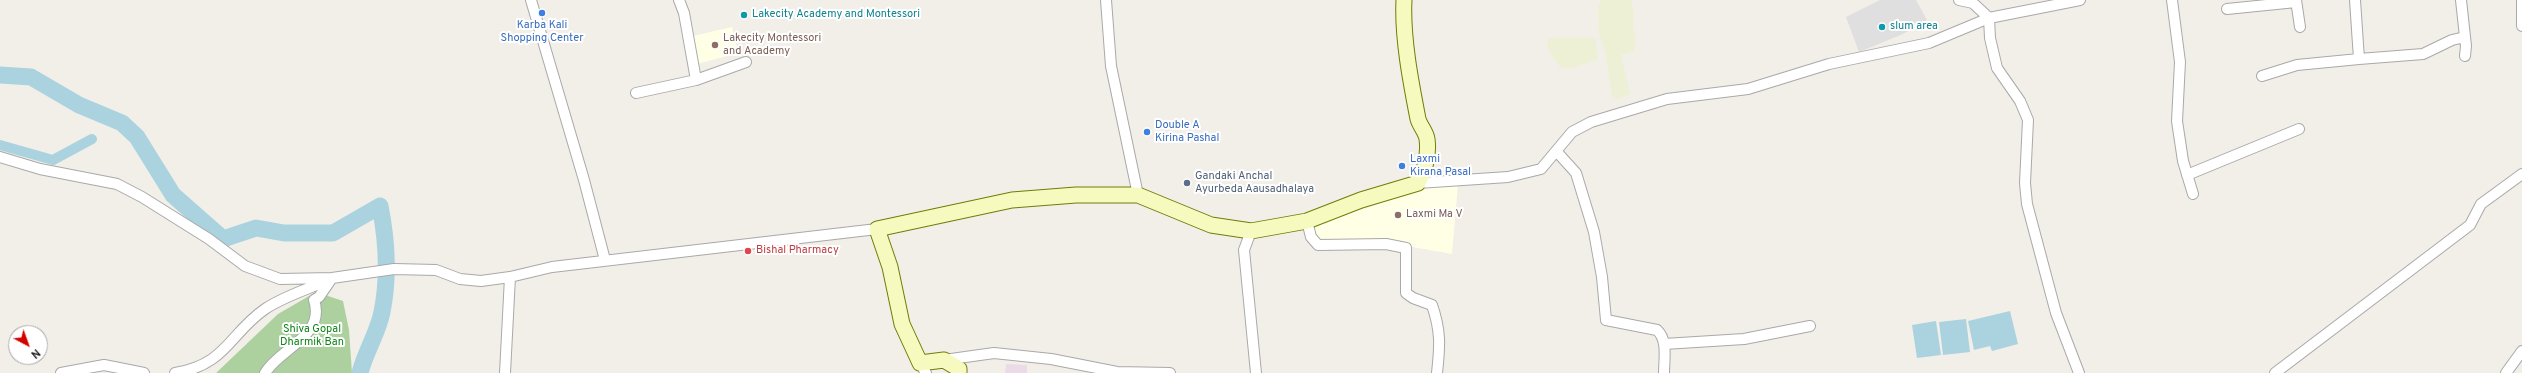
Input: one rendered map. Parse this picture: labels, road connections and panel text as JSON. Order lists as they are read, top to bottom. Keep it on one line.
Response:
{"parks":["Shiva Gopal Dharmik Ban"],"places":["Karba Kali Shopping Center","Lakecity Academy and Montessori","slum area","Lakecity Montessori and Academy","Double A Kirina Pashal","Laxmi Kirana Pasal","Gandaki Anchal Ayurbeda Aausadhalaya","Laxmi Ma V","Bishal Pharmacy"],"north":"bottom right"}
